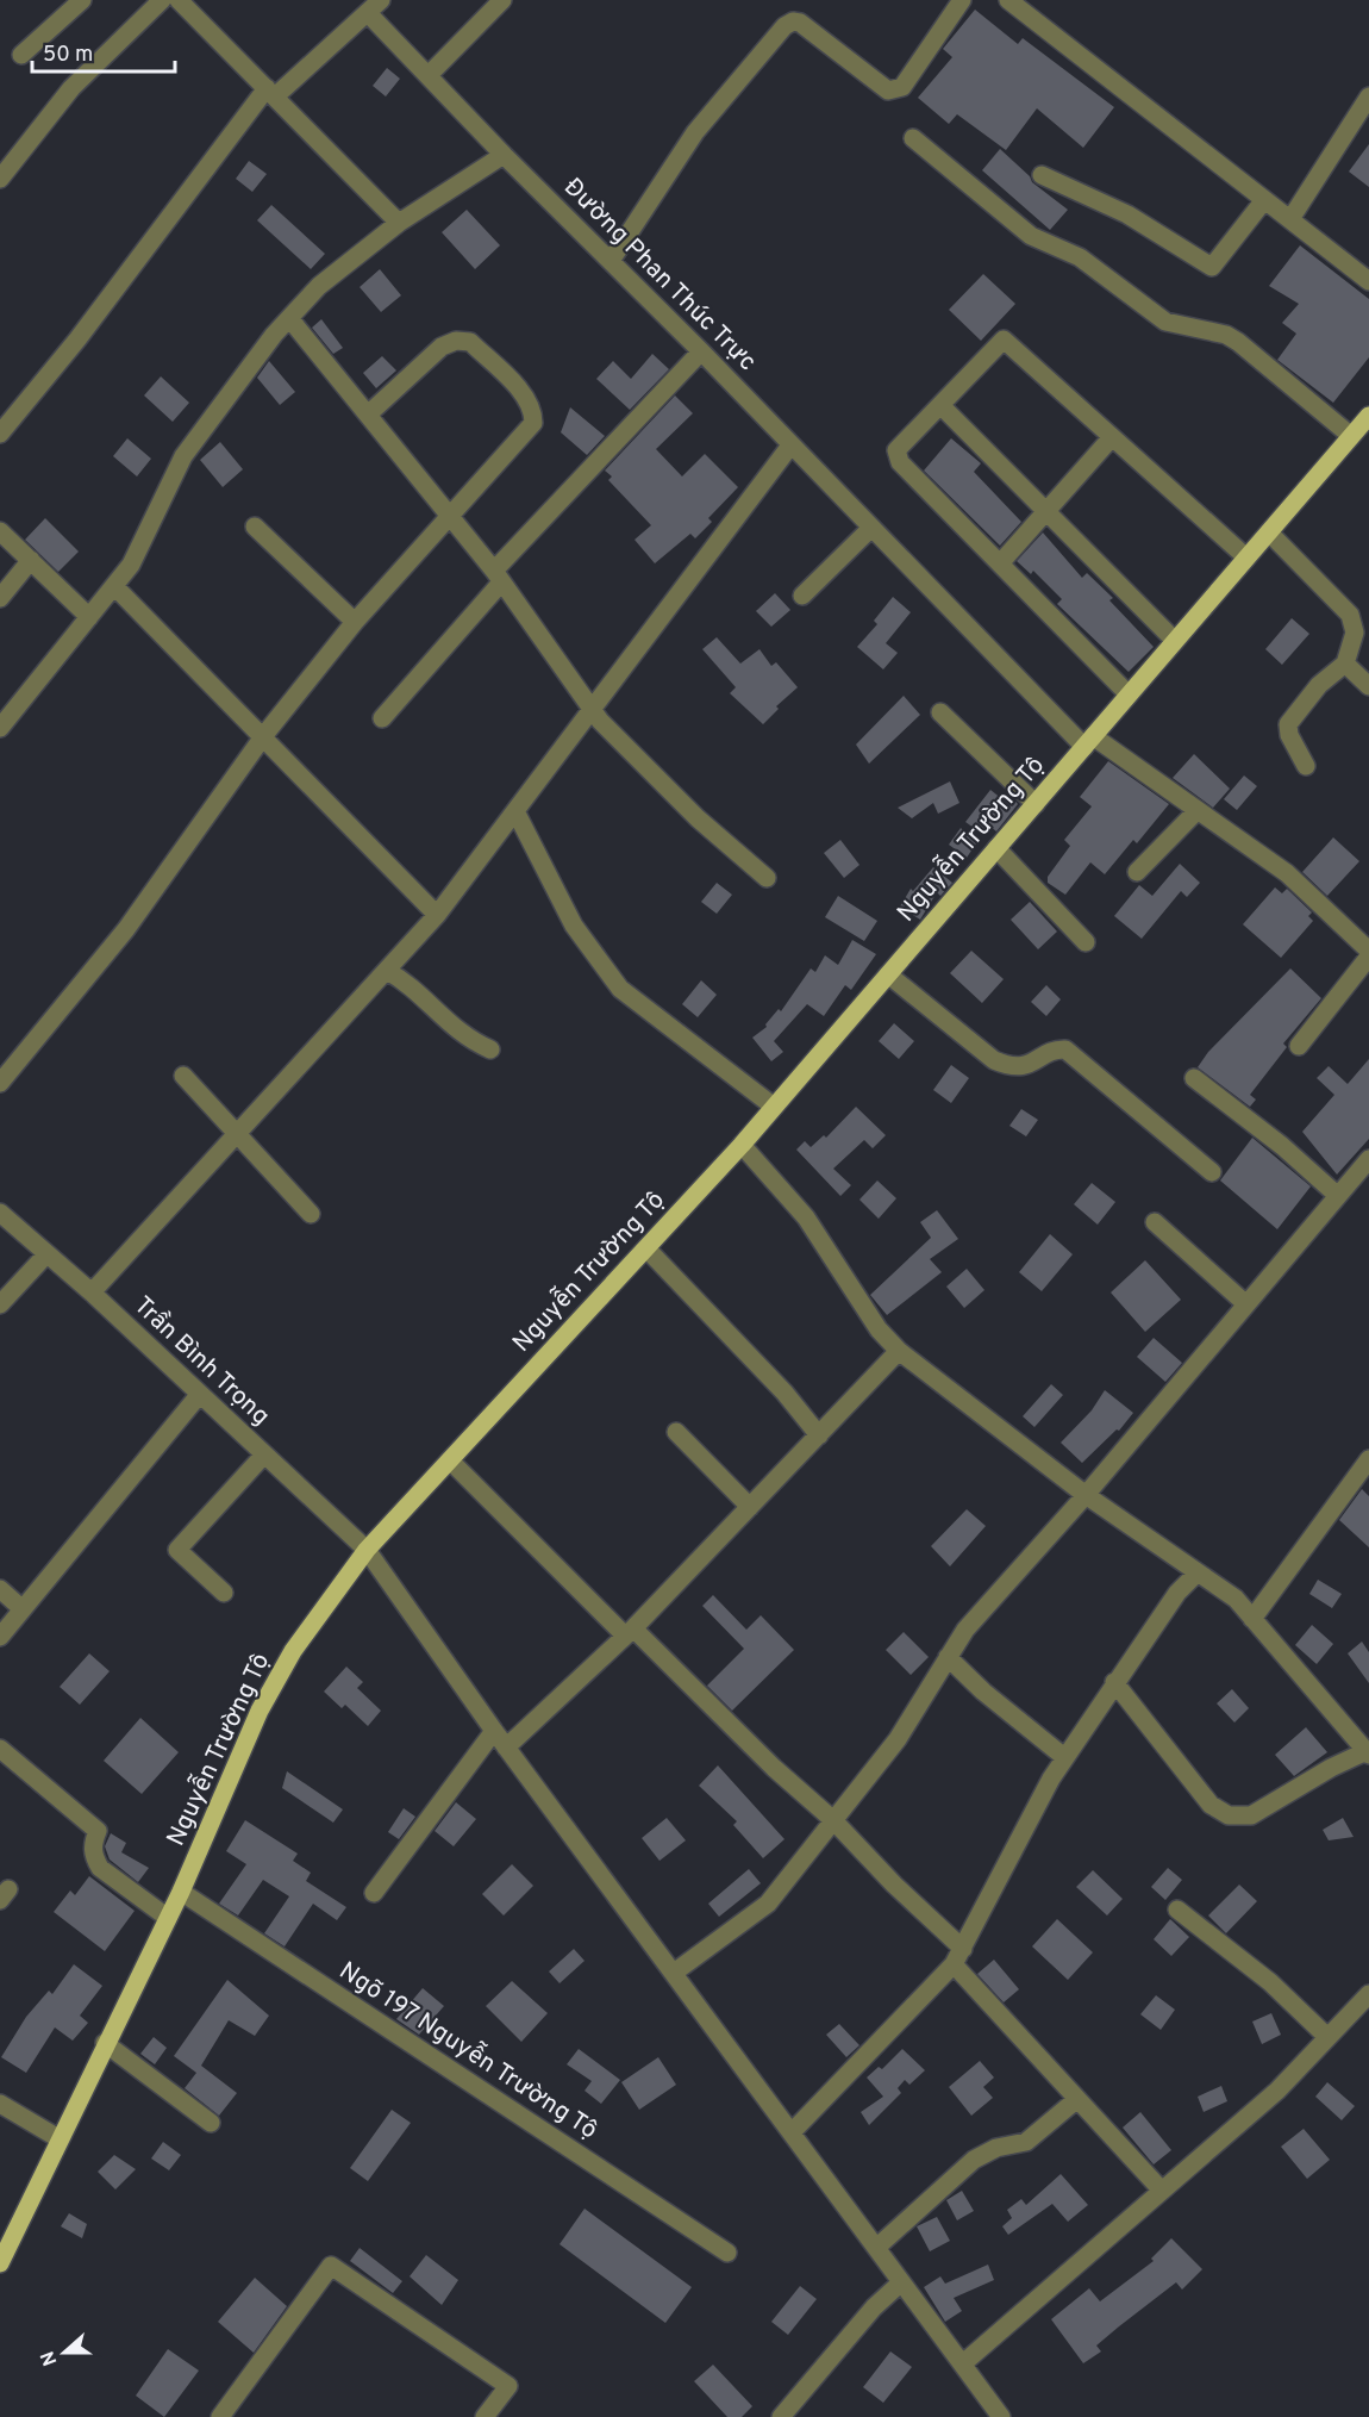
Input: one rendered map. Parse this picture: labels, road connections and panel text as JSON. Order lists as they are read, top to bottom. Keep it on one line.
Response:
{"streets":{"main road":["Nguyễn Trường Tộ"],"street":["Đường Phan Thúc Trực","Trần Bình Trọng","Ngõ 197 Nguyễn Trường Tộ"]},"crossings":[["Đường Phan Thúc Trực","Nguyễn Trường Tộ"],["Nguyễn Trường Tộ","Trần Bình Trọng"],["Nguyễn Trường Tộ","Ngõ 197 Nguyễn Trường Tộ"]],"scale_bar":"50 m","north":"left"}
